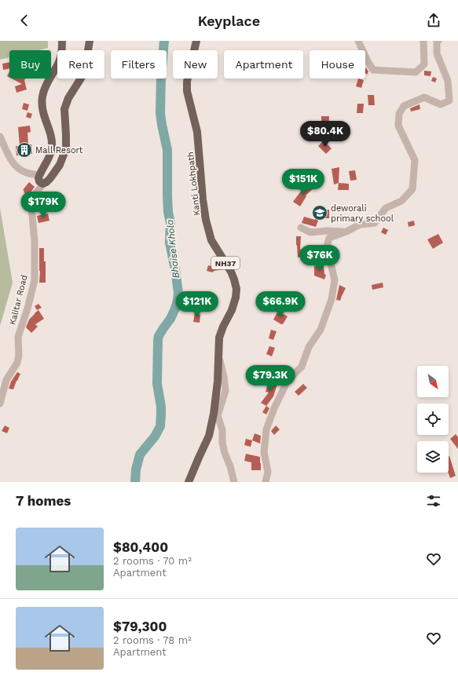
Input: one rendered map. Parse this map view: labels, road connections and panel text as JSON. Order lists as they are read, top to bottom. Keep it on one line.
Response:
{"streets":{"main road":["Kanti Lokhpath","NH37"],"street":["Kalitar Road"]},"water":["Bhaise Khola"],"places":{"building":["Mall Resort"],"school or university":["deworali primary school"]},"north":"bottom right","page":{"header":"Keyplace","chip":["Buy","Rent","Filters","New","Apartment","House"],"price":["$80.4K","$151K","$179K","$76K","$121K","$66.9K","$79.3K"],"heading":"7 homes","list":[{"name":"$80,400","note":"2 rooms · 70 m² · Apartment"},{"name":"$79,300","note":"2 rooms · 78 m² · Apartment"}]}}
